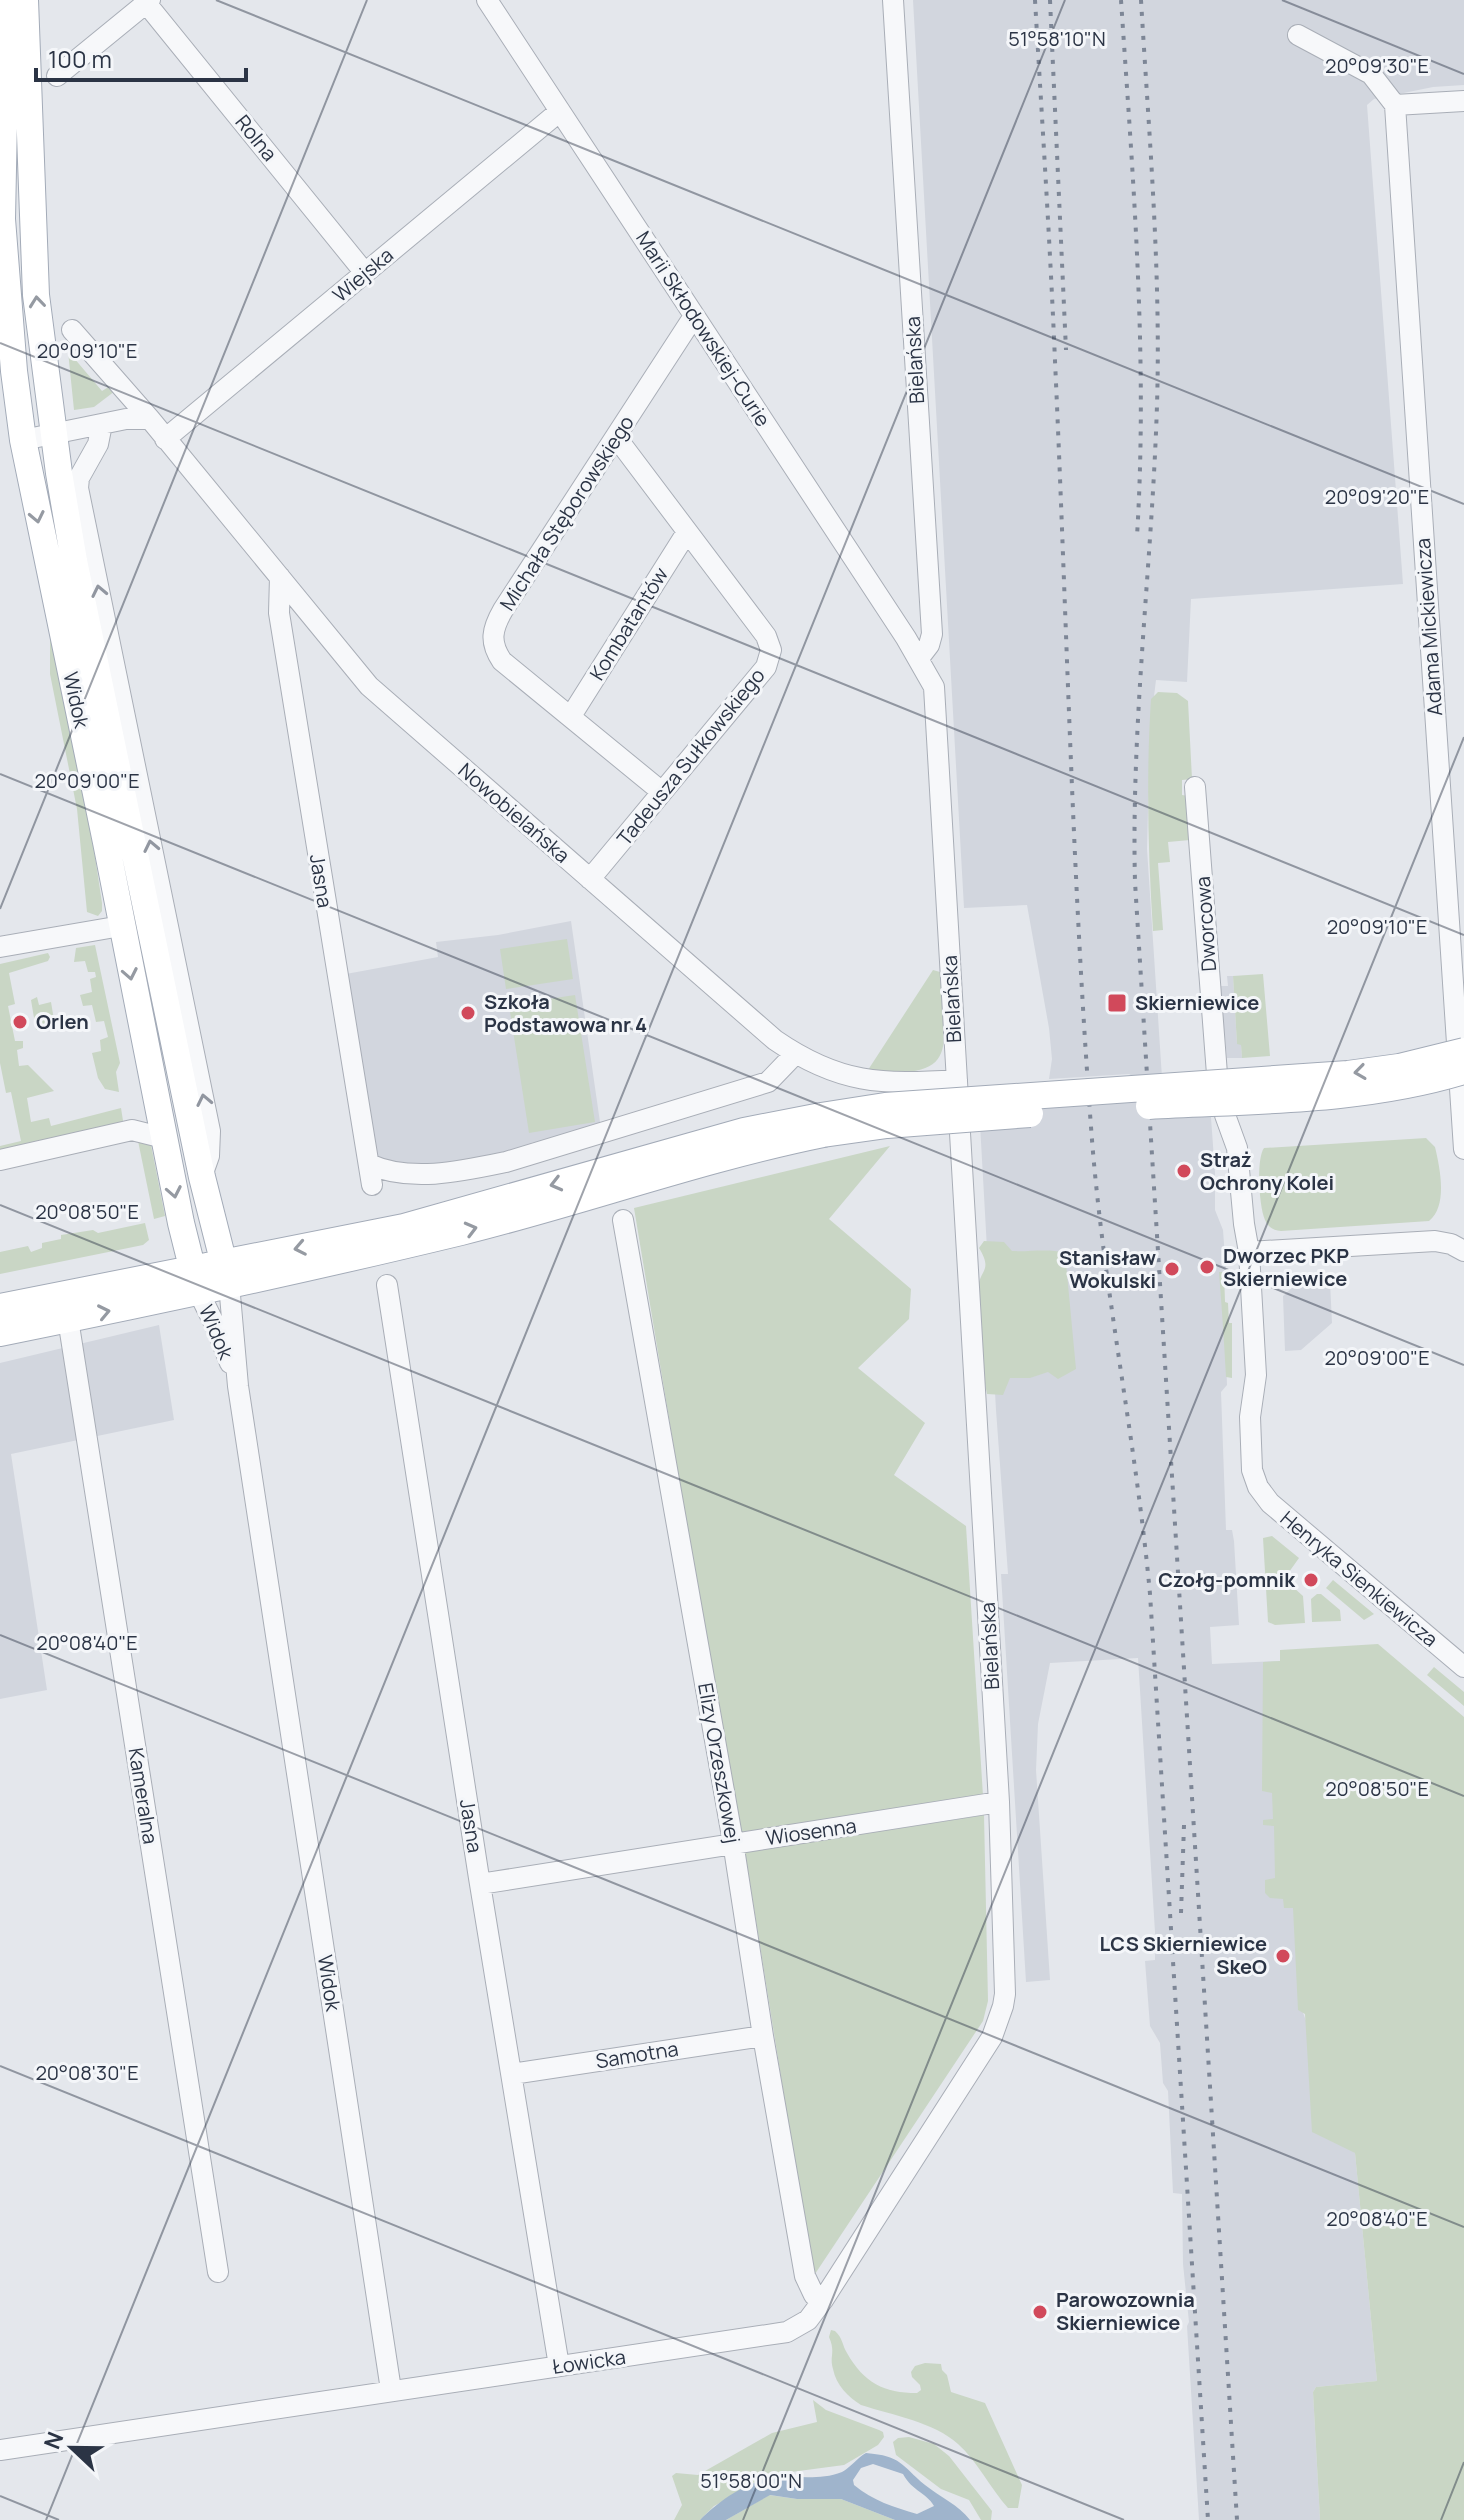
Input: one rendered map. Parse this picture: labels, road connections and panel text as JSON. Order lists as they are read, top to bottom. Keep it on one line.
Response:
{"streets":{"main road":["Widok"],"street":["Rolna","Wiejska","Marii Skłodowskiej-Curie","Bielańska","Michała Stęborowskiego","Kombatantów","Adama Mickiewicza","Tadeusza Sułkowskiego","Nowobielańska","Jasna","Dworcowa","Henryka Sienkiewicza","Elizy Orzeszkowej","Kameralna","Wiosenna","Samotna","Łowicka"]},"crossings":[["Rolna","Wiejska"],["Wiejska","Marii Skłodowskiej-Curie"],["Wiejska","Nowobielańska"],["Marii Skłodowskiej-Curie","Bielańska"],["Marii Skłodowskiej-Curie","Michała Stęborowskiego"],["Bielańska","Nowobielańska"],["Bielańska","Wiosenna"],["Bielańska","Łowicka"],["Michała Stęborowskiego","Kombatantów"],["Michała Stęborowskiego","Tadeusza Sułkowskiego"],["Kombatantów","Tadeusza Sułkowskiego"],["Widok","Łowicka"],["Tadeusza Sułkowskiego","Nowobielańska"],["Nowobielańska","Jasna"],["Jasna","Wiosenna"],["Jasna","Samotna"],["Jasna","Łowicka"],["Dworcowa","Henryka Sienkiewicza"],["Elizy Orzeszkowej","Wiosenna"],["Elizy Orzeszkowej","Samotna"],["Elizy Orzeszkowej","Łowicka"]],"places":{"transit":["Skierniewice"],"other":["Szkoła Podstawowa nr 4","Orlen","Straż Ochrony Kolei","Dworzec PKP Skierniewice","Stanisław Wokulski","Czołg-pomnik","LCS Skierniewice SkeO","Parowozownia Skierniewice"]},"scale_bar":"100 m","north":"left","coordinates":["51°58'10\"N","20°09'30\"E","20°09'10\"E","20°09'20\"E","20°09'00\"E","20°08'50\"E","20°08'40\"E","20°08'30\"E","51°58'00\"N"]}
